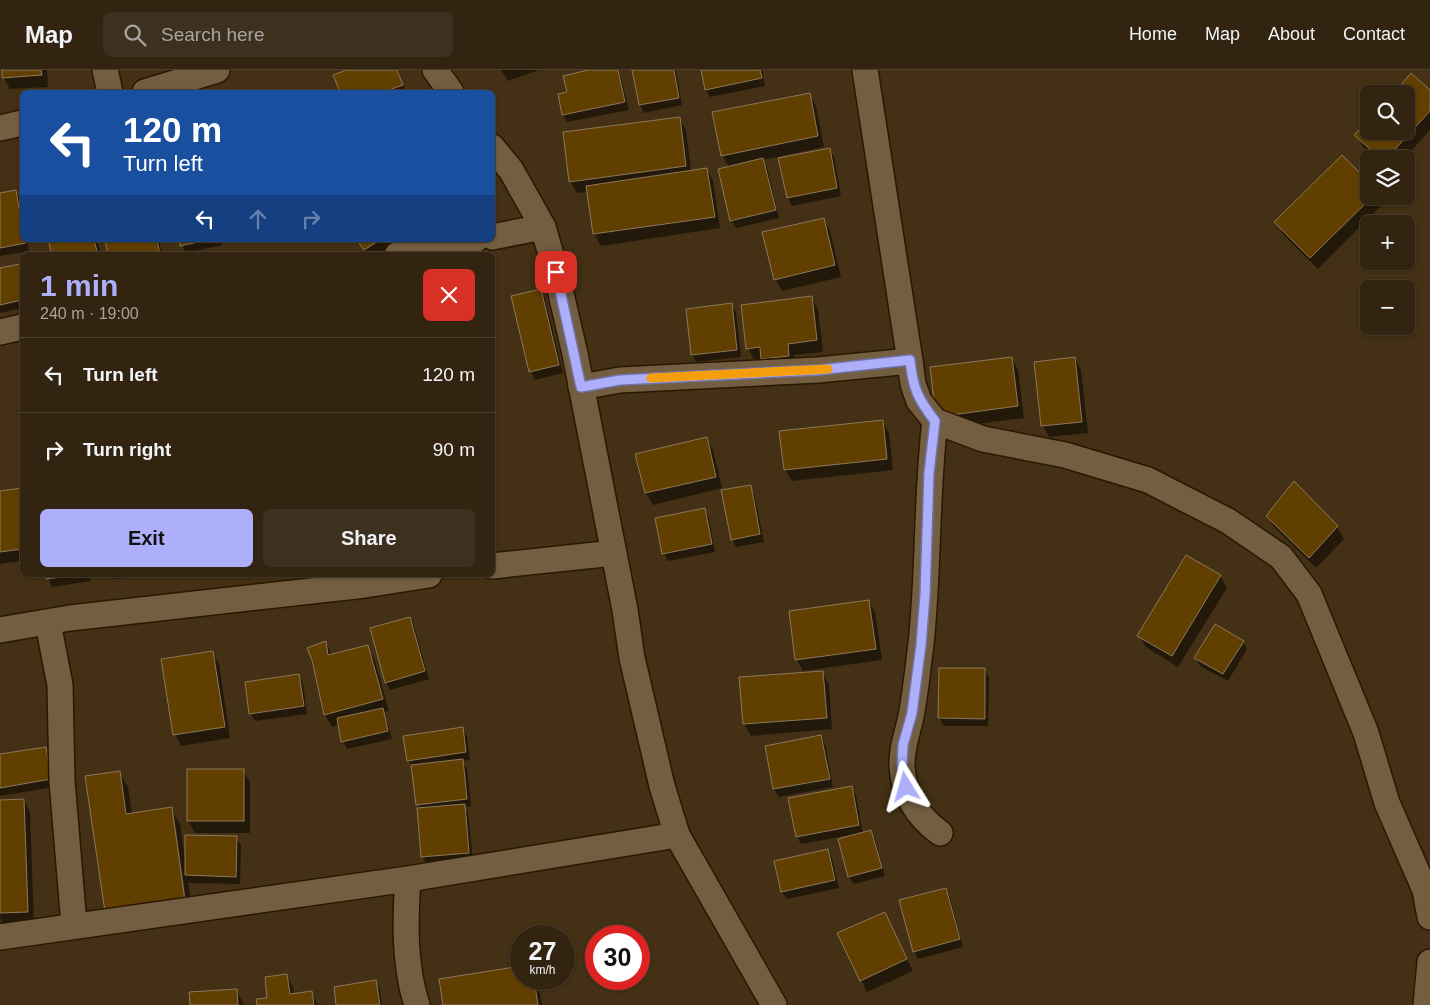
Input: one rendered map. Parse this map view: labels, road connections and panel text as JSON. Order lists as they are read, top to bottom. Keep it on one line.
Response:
{"page":{"header":"Map","search":"Search here","nav":["Home","Map","About","Contact"],"map_buttons":["+","−"],"turn":["120 m","Turn left"],"heading":["1 min","240 m · 19:00"],"list":[{"name":"Turn left","value":"120 m"},{"name":"Turn right","value":"90 m"}],"buttons":["Exit","Share"],"speed":"27 km/h","limit":"30"}}
